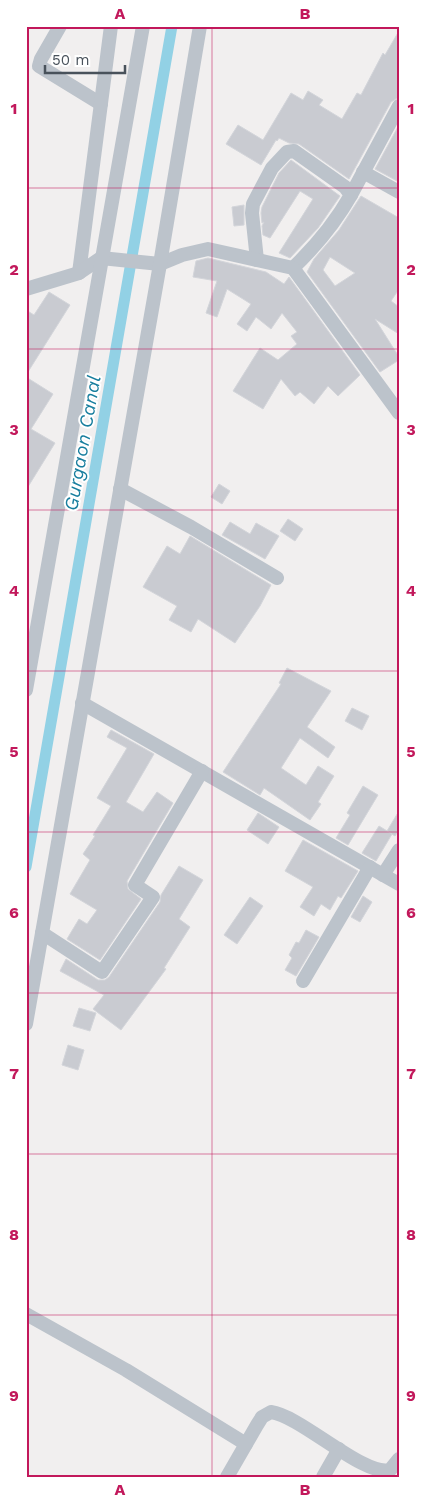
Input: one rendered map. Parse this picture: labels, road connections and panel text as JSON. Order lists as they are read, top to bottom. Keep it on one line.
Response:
{"water":["Gurgaon Canal"],"scale_bar":"50 m","grid":{"columns":["A","B"],"rows":["1","2","3","4","5","6","7","8","9"]}}
